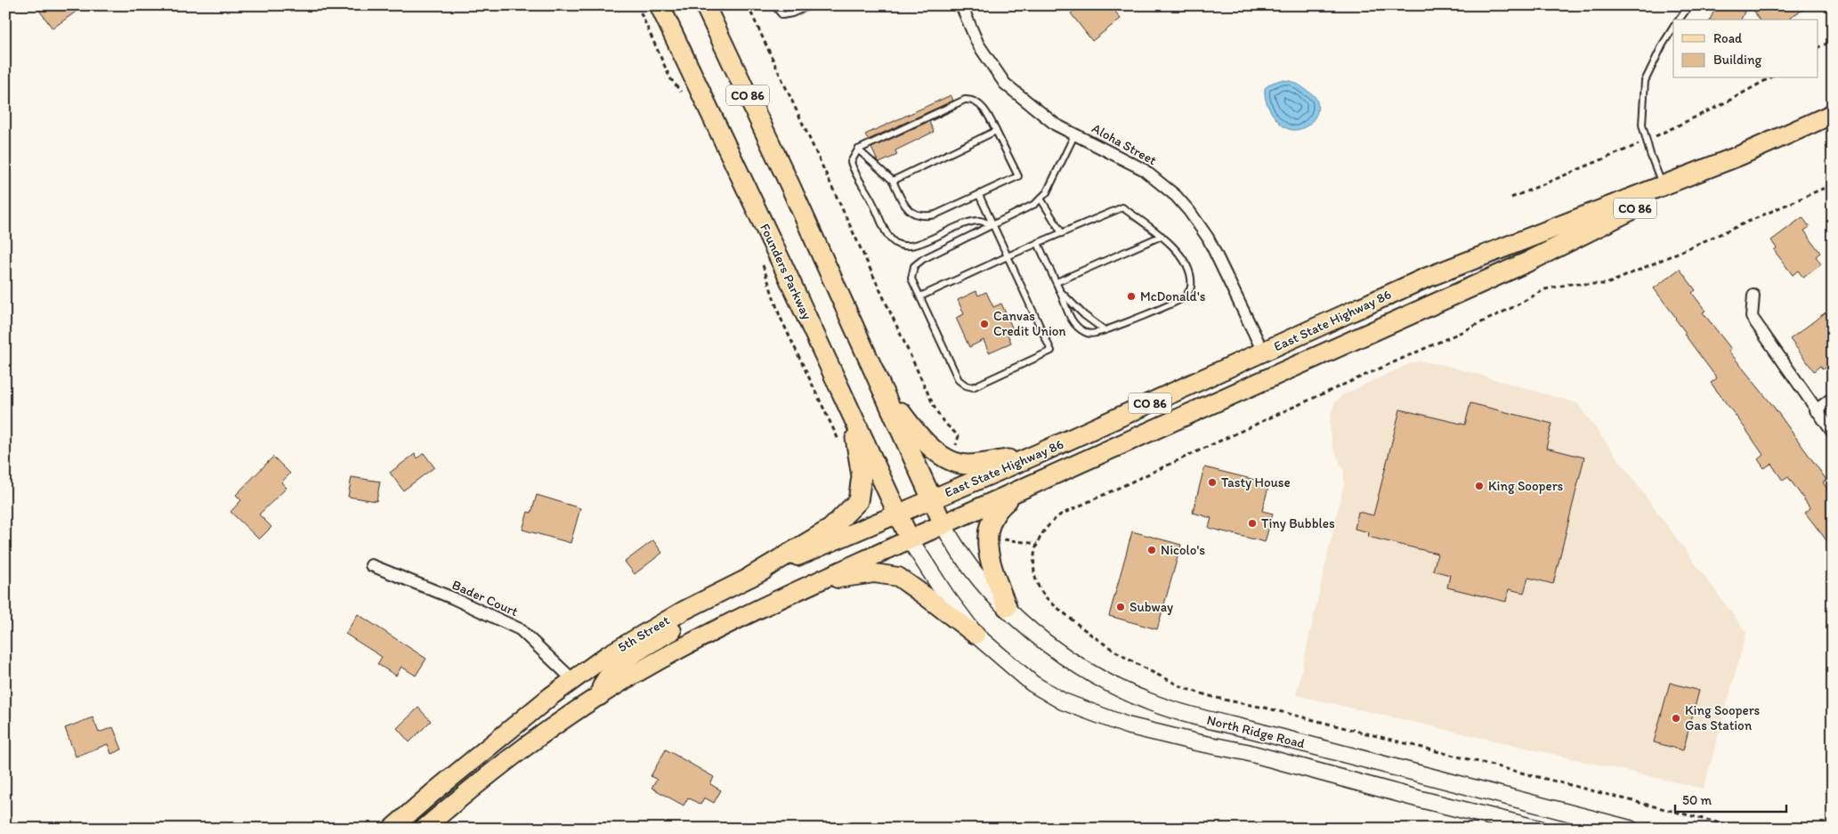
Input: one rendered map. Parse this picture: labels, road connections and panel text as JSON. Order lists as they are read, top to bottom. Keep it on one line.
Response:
{"streets":{"highway":["CO 86","Founders Parkway","East State Highway 86"],"main road":["5th Street","North Ridge Road"],"street":["Aloha Street","Bader Court"]},"crossings":[["CO 86","Founders Parkway"],["CO 86","East State Highway 86"],["CO 86","North Ridge Road"],["Aloha Street","East State Highway 86"],["Founders Parkway","5th Street"],["Founders Parkway","North Ridge Road"],["East State Highway 86","5th Street"],["East State Highway 86","North Ridge Road"],["Bader Court","5th Street"]],"places":["McDonald's","Canvas Credit Union","Tasty House","King Soopers","Tiny Bubbles","Nicolo's","Subway","King Soopers Gas Station"],"legend":["Road","Building"],"scale_bar":"50 m"}
